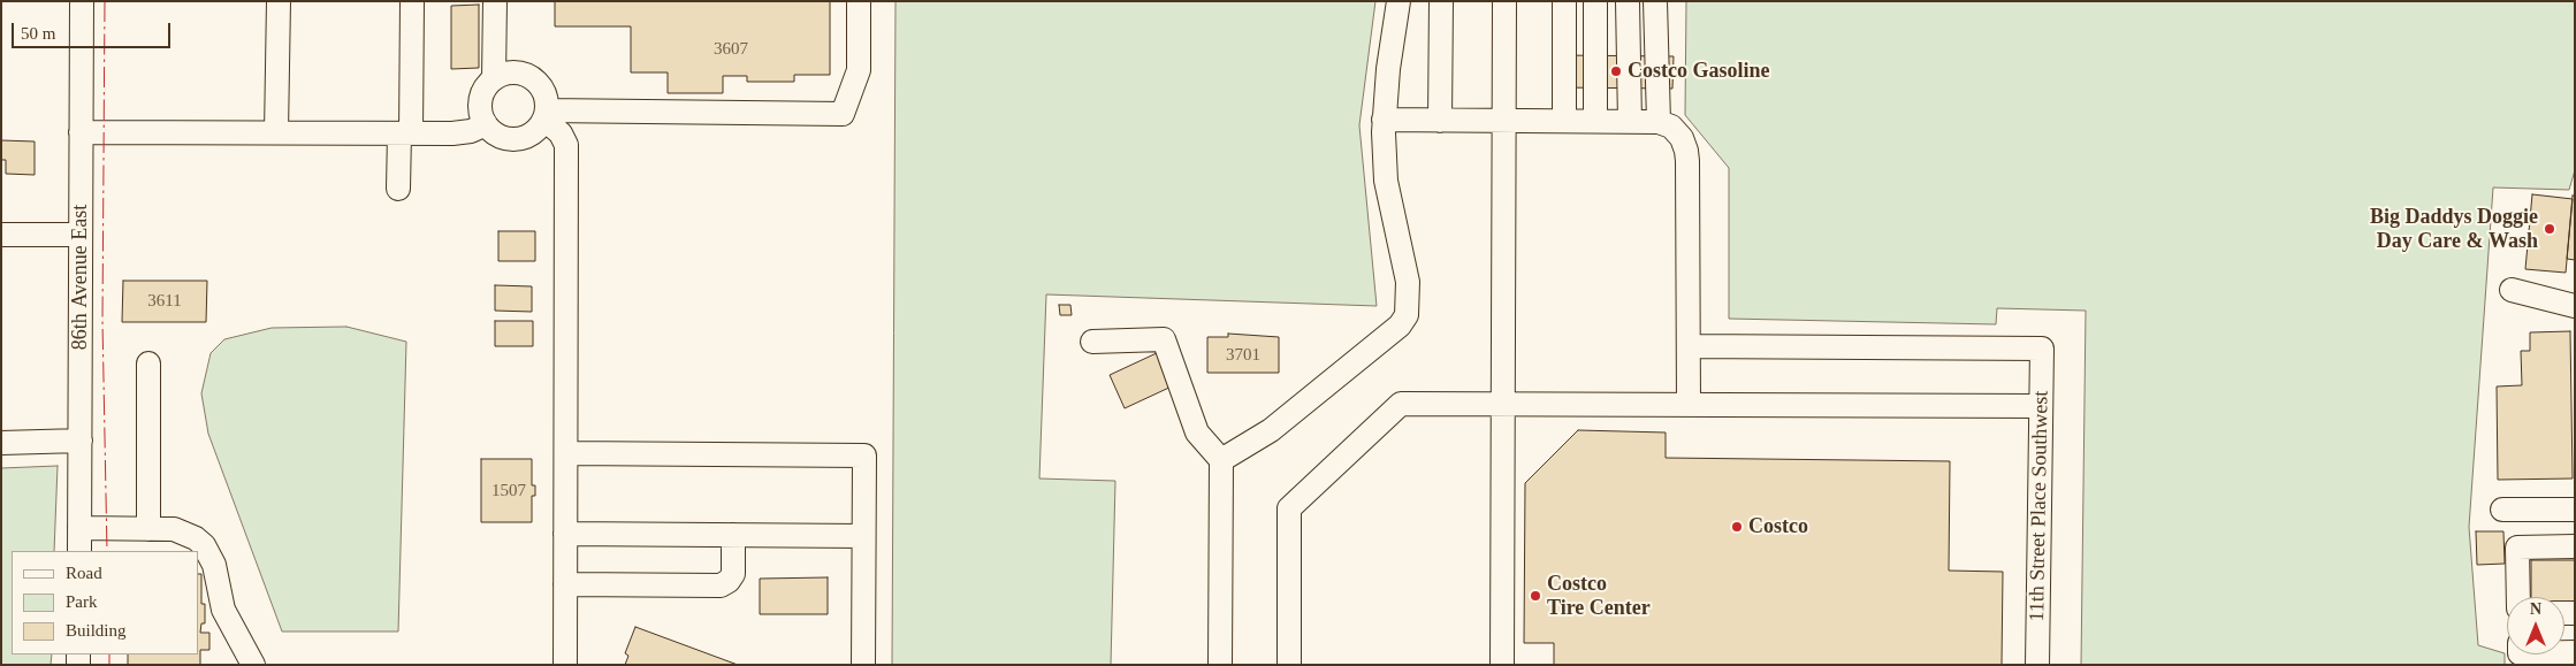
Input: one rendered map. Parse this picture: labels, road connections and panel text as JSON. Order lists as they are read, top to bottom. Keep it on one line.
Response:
{"streets":{"street":["86th Avenue East","11th Street Place Southwest"]},"places":["Costco Gasoline","Big Daddys Doggie Day Care & Wash","Costco","Costco Tire Center"],"house_numbers":["3607","3611","3701","1507"],"legend":["Road","Park","Building"],"scale_bar":"50 m","north":"top"}
